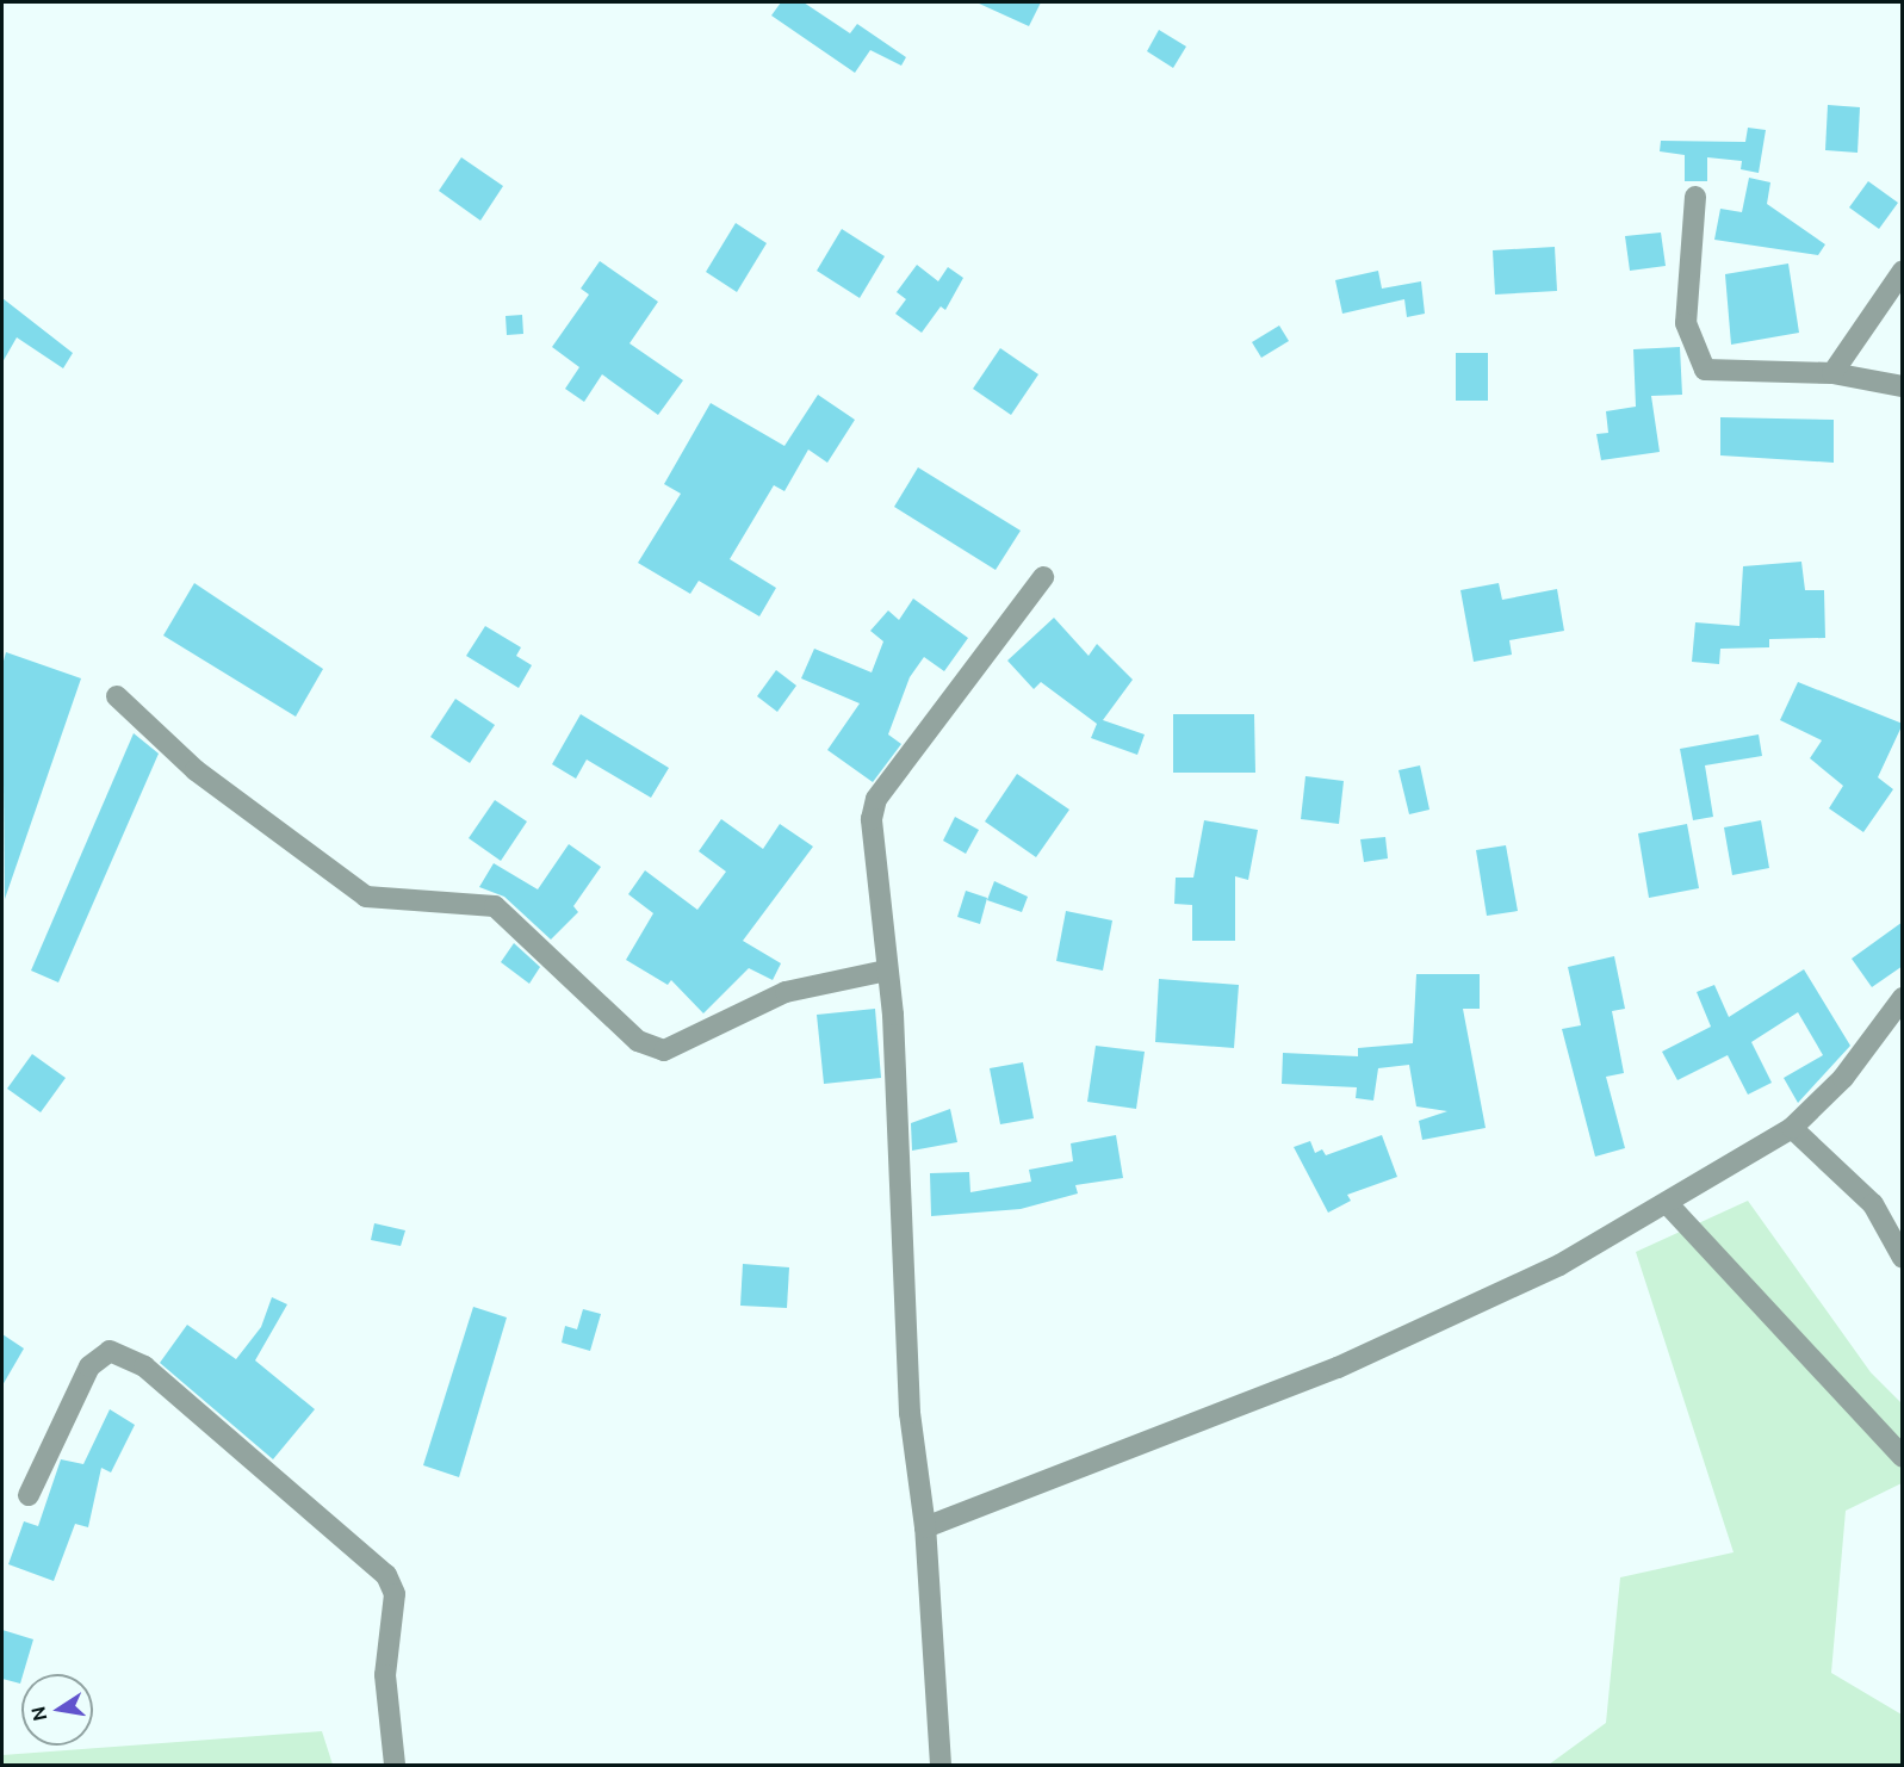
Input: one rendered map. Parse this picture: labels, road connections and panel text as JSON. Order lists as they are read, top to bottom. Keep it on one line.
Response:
{"north":"left"}
